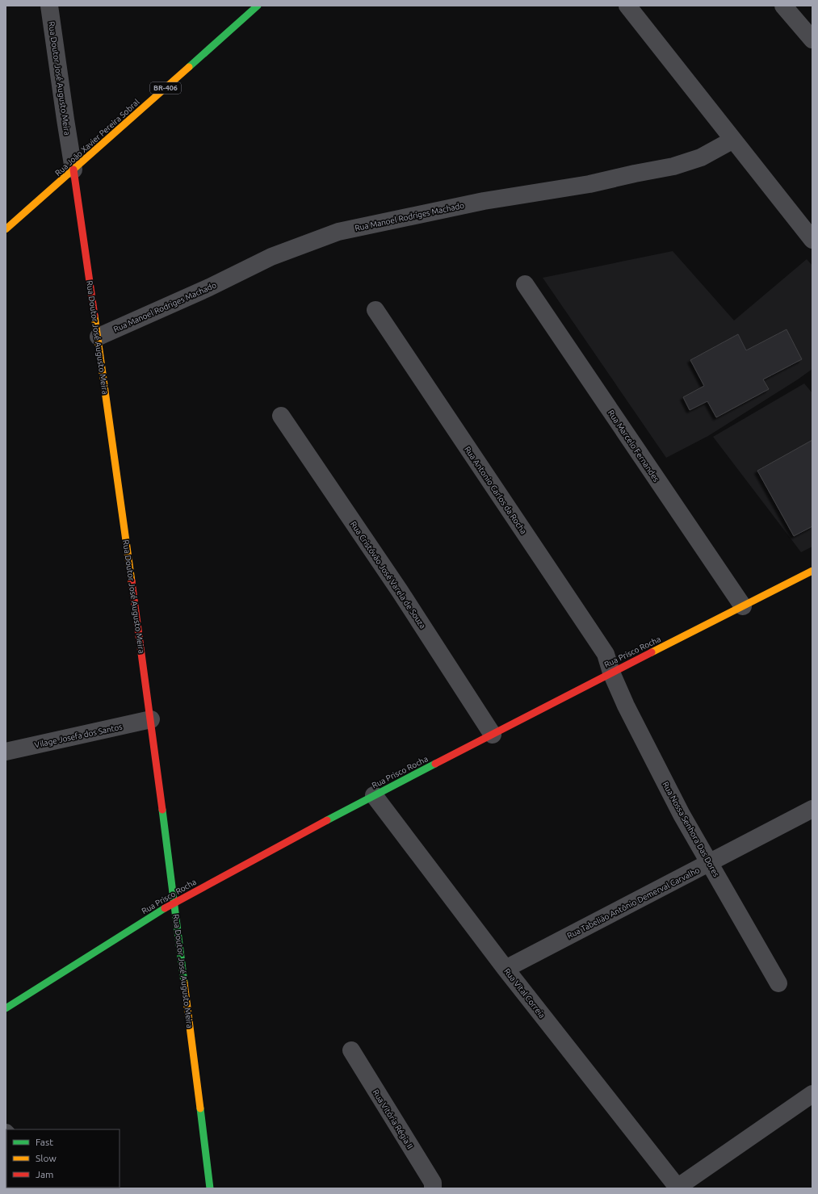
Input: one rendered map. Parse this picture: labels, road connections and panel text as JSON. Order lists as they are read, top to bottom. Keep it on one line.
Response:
{"streets":{"street":["Rua Doutor José Augusto Meira","BR-406","Rua João Xavier Pereira Sobral","Rua Manoel Rodriges Machado","Rua Marcelo Fernandes","Rua Antonio Carlos da Rocha","Rua Cristóvão José Varela de Souza","Rua Prisco Rocha","Vilage Josefa dos Santos","Rua Nossa Senhora Das Dores","Rua Tabelião Antônio Demerval Carvalho","Rua Vital Correia","Rua Vitória Régia II"]},"crossings":[["Rua Doutor José Augusto Meira","Rua João Xavier Pereira Sobral"],["Rua Doutor José Augusto Meira","Rua Manoel Rodriges Machado"],["Rua Doutor José Augusto Meira","Rua Prisco Rocha"],["Rua Doutor José Augusto Meira","Vilage Josefa dos Santos"],["Rua Marcelo Fernandes","Rua Prisco Rocha"],["Rua Antonio Carlos da Rocha","Rua Prisco Rocha"],["Rua Antonio Carlos da Rocha","Rua Nossa Senhora Das Dores"],["Rua Cristóvão José Varela de Souza","Rua Prisco Rocha"],["Rua Prisco Rocha","Rua Nossa Senhora Das Dores"],["Rua Prisco Rocha","Rua Vital Correia"],["Rua Nossa Senhora Das Dores","Rua Tabelião Antônio Demerval Carvalho"],["Rua Tabelião Antônio Demerval Carvalho","Rua Vital Correia"]],"legend":["Fast","Slow","Jam"]}
